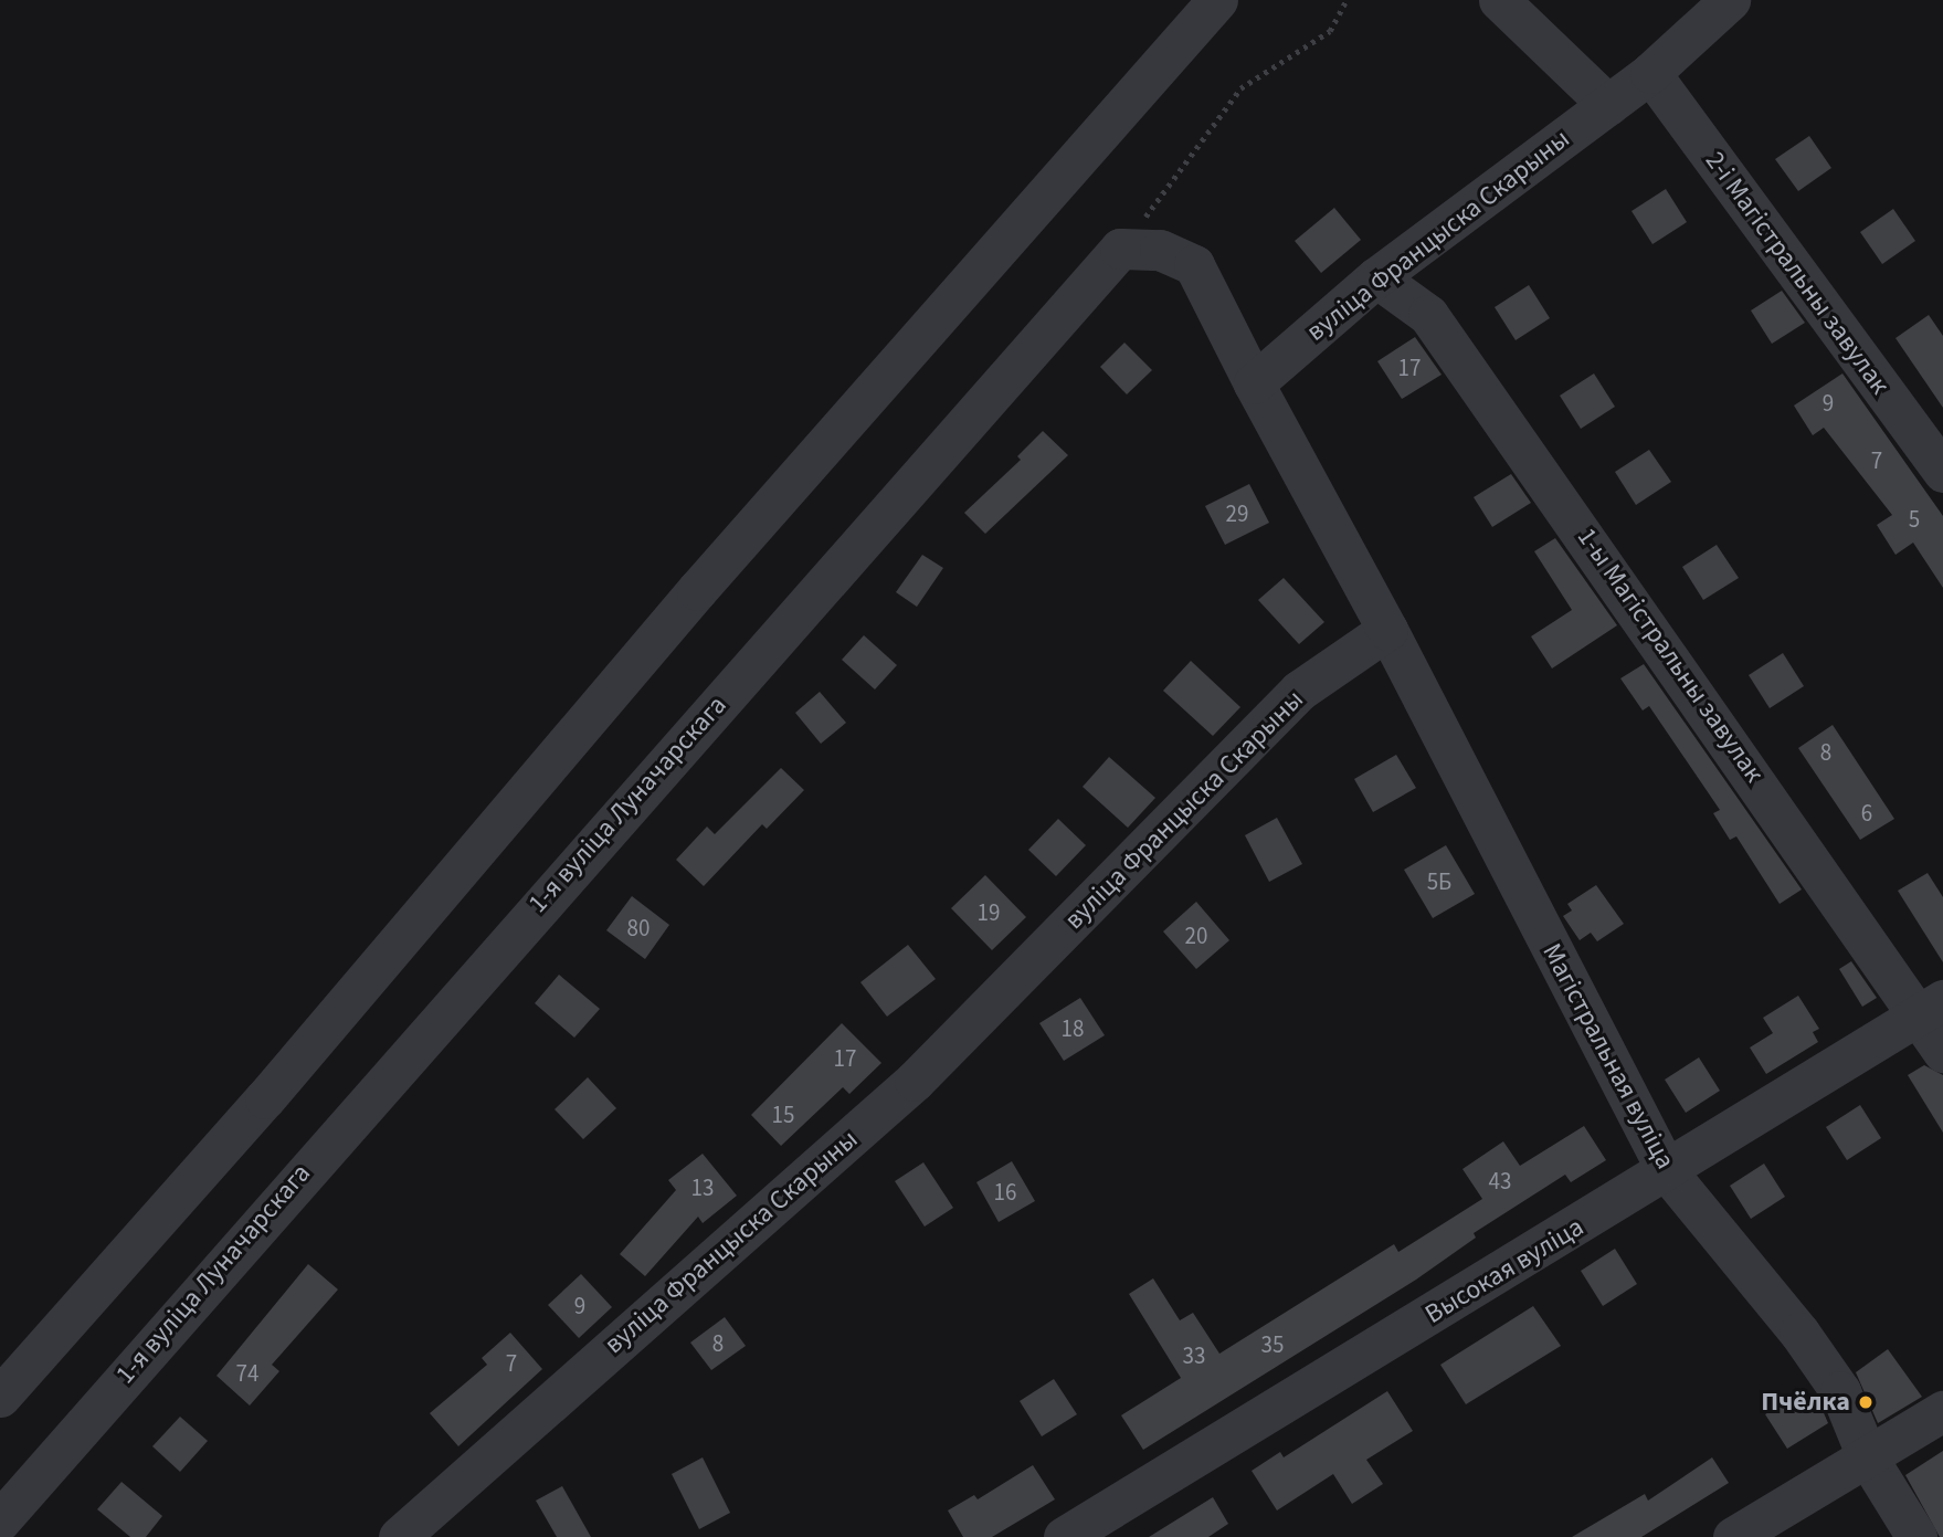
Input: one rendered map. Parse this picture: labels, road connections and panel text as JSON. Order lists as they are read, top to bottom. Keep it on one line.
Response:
{"streets":{"street":["вуліца Францыска Скарыны","2-і Магістральны завулак","1-ы Магістральны завулак","1-я вуліца Луначарскага","Магістральная вуліца","Высокая вуліца"]},"crossings":[["вуліца Францыска Скарыны","2-і Магістральны завулак"],["вуліца Францыска Скарыны","1-ы Магістральны завулак"],["вуліца Францыска Скарыны","Магістральная вуліца"],["1-ы Магістральны завулак","Высокая вуліца"],["Магістральная вуліца","Высокая вуліца"]],"places":["Пчёлка"],"house_numbers":["17","9","7","29","5","8","6","5Б","19","80","20","18","17","15","43","13","16","9","8","35","33","7","74"]}
